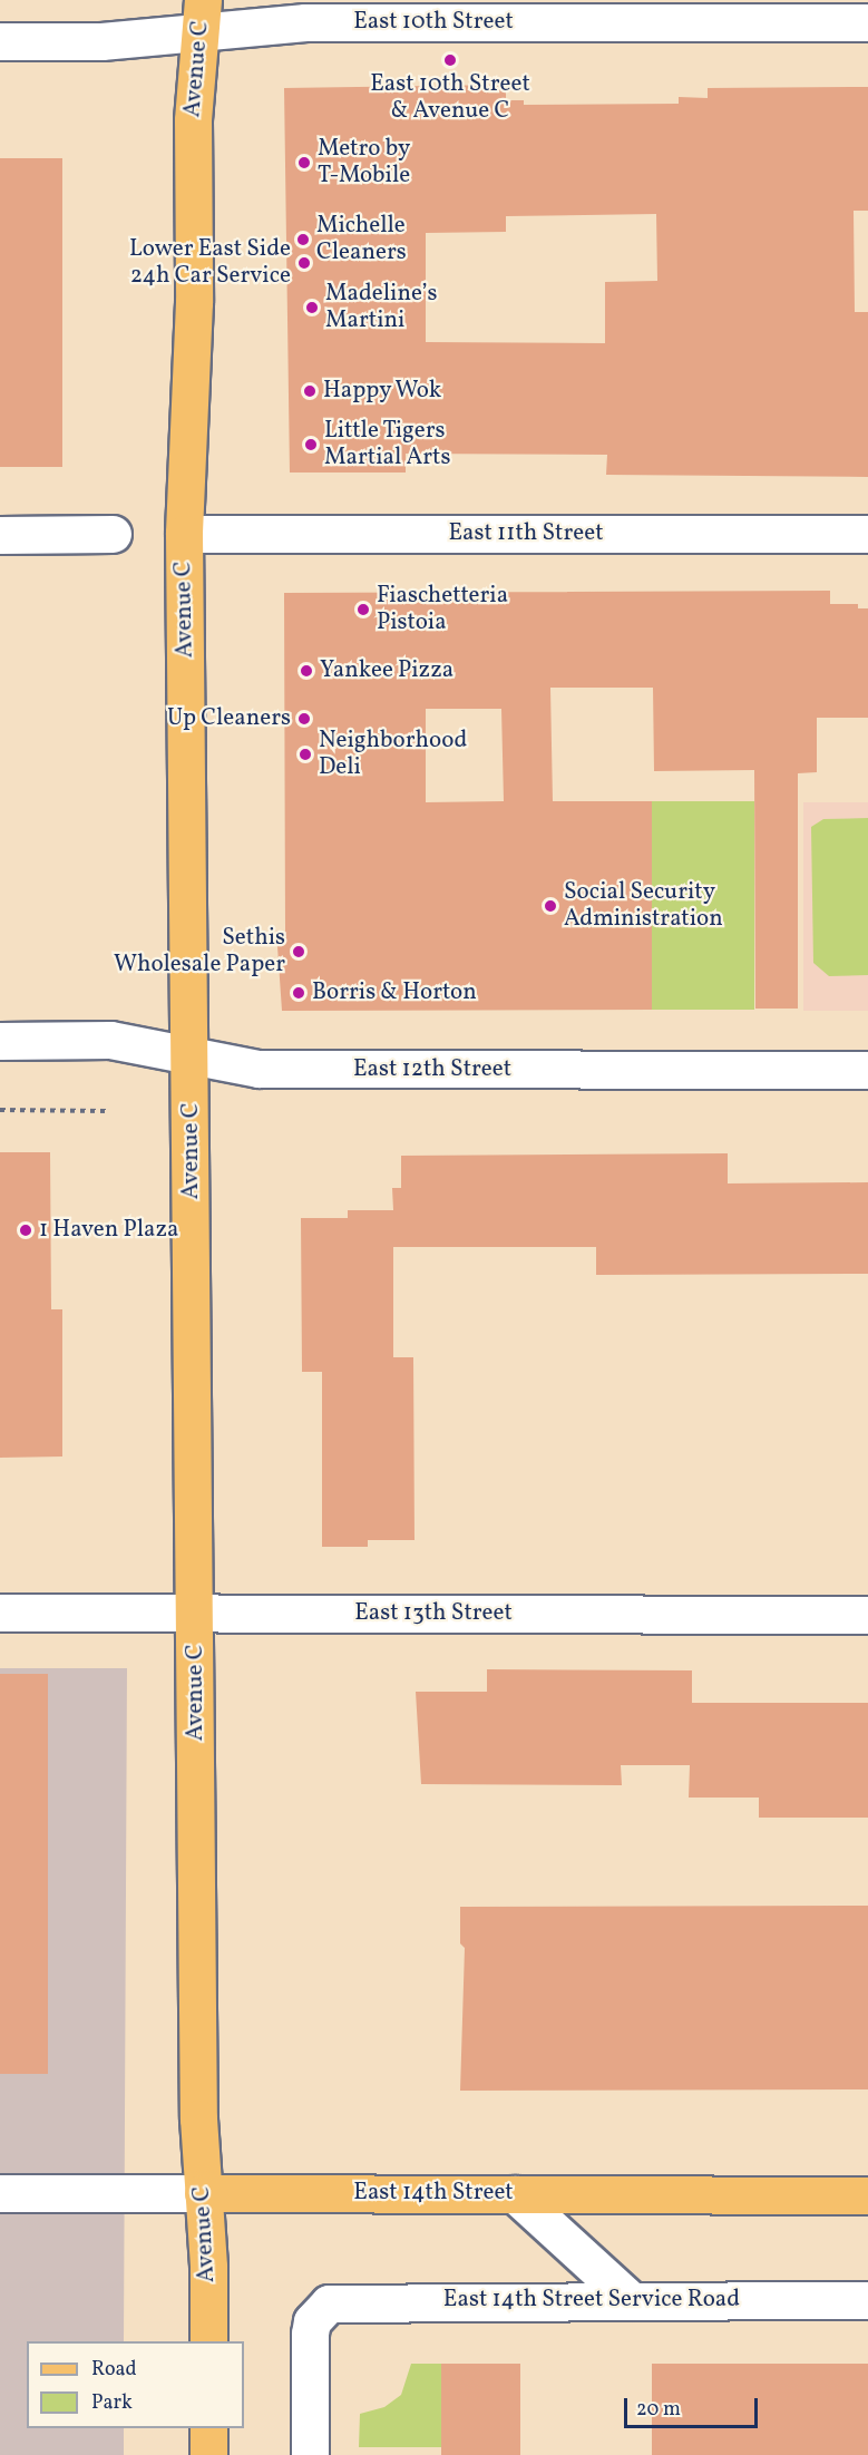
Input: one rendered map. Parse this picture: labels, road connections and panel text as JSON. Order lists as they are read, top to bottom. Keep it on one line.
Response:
{"streets":{"main road":["Avenue C","East 14th Street"],"street":["East 10th Street","East 11th Street","East 12th Street","East 13th Street","East 14th Street Service Road"]},"crossings":[["East 10th Street","Avenue C"],["Avenue C","East 11th Street"],["Avenue C","East 12th Street"],["Avenue C","East 13th Street"],["Avenue C","East 14th Street"]],"places":["East 10th Street & Avenue C","Metro by T-Mobile","Michelle Cleaners","Lower East Side 24h Car Service","Madeline’s Martini","Happy Wok","Little Tigers Martial Arts","Fiaschetteria Pistoia","Yankee Pizza","Up Cleaners","Neighborhood Deli","Social Security Administration","Sethis Wholesale Paper","Borris & Horton","1 Haven Plaza"],"legend":["Road","Park"],"scale_bar":"20 m"}
